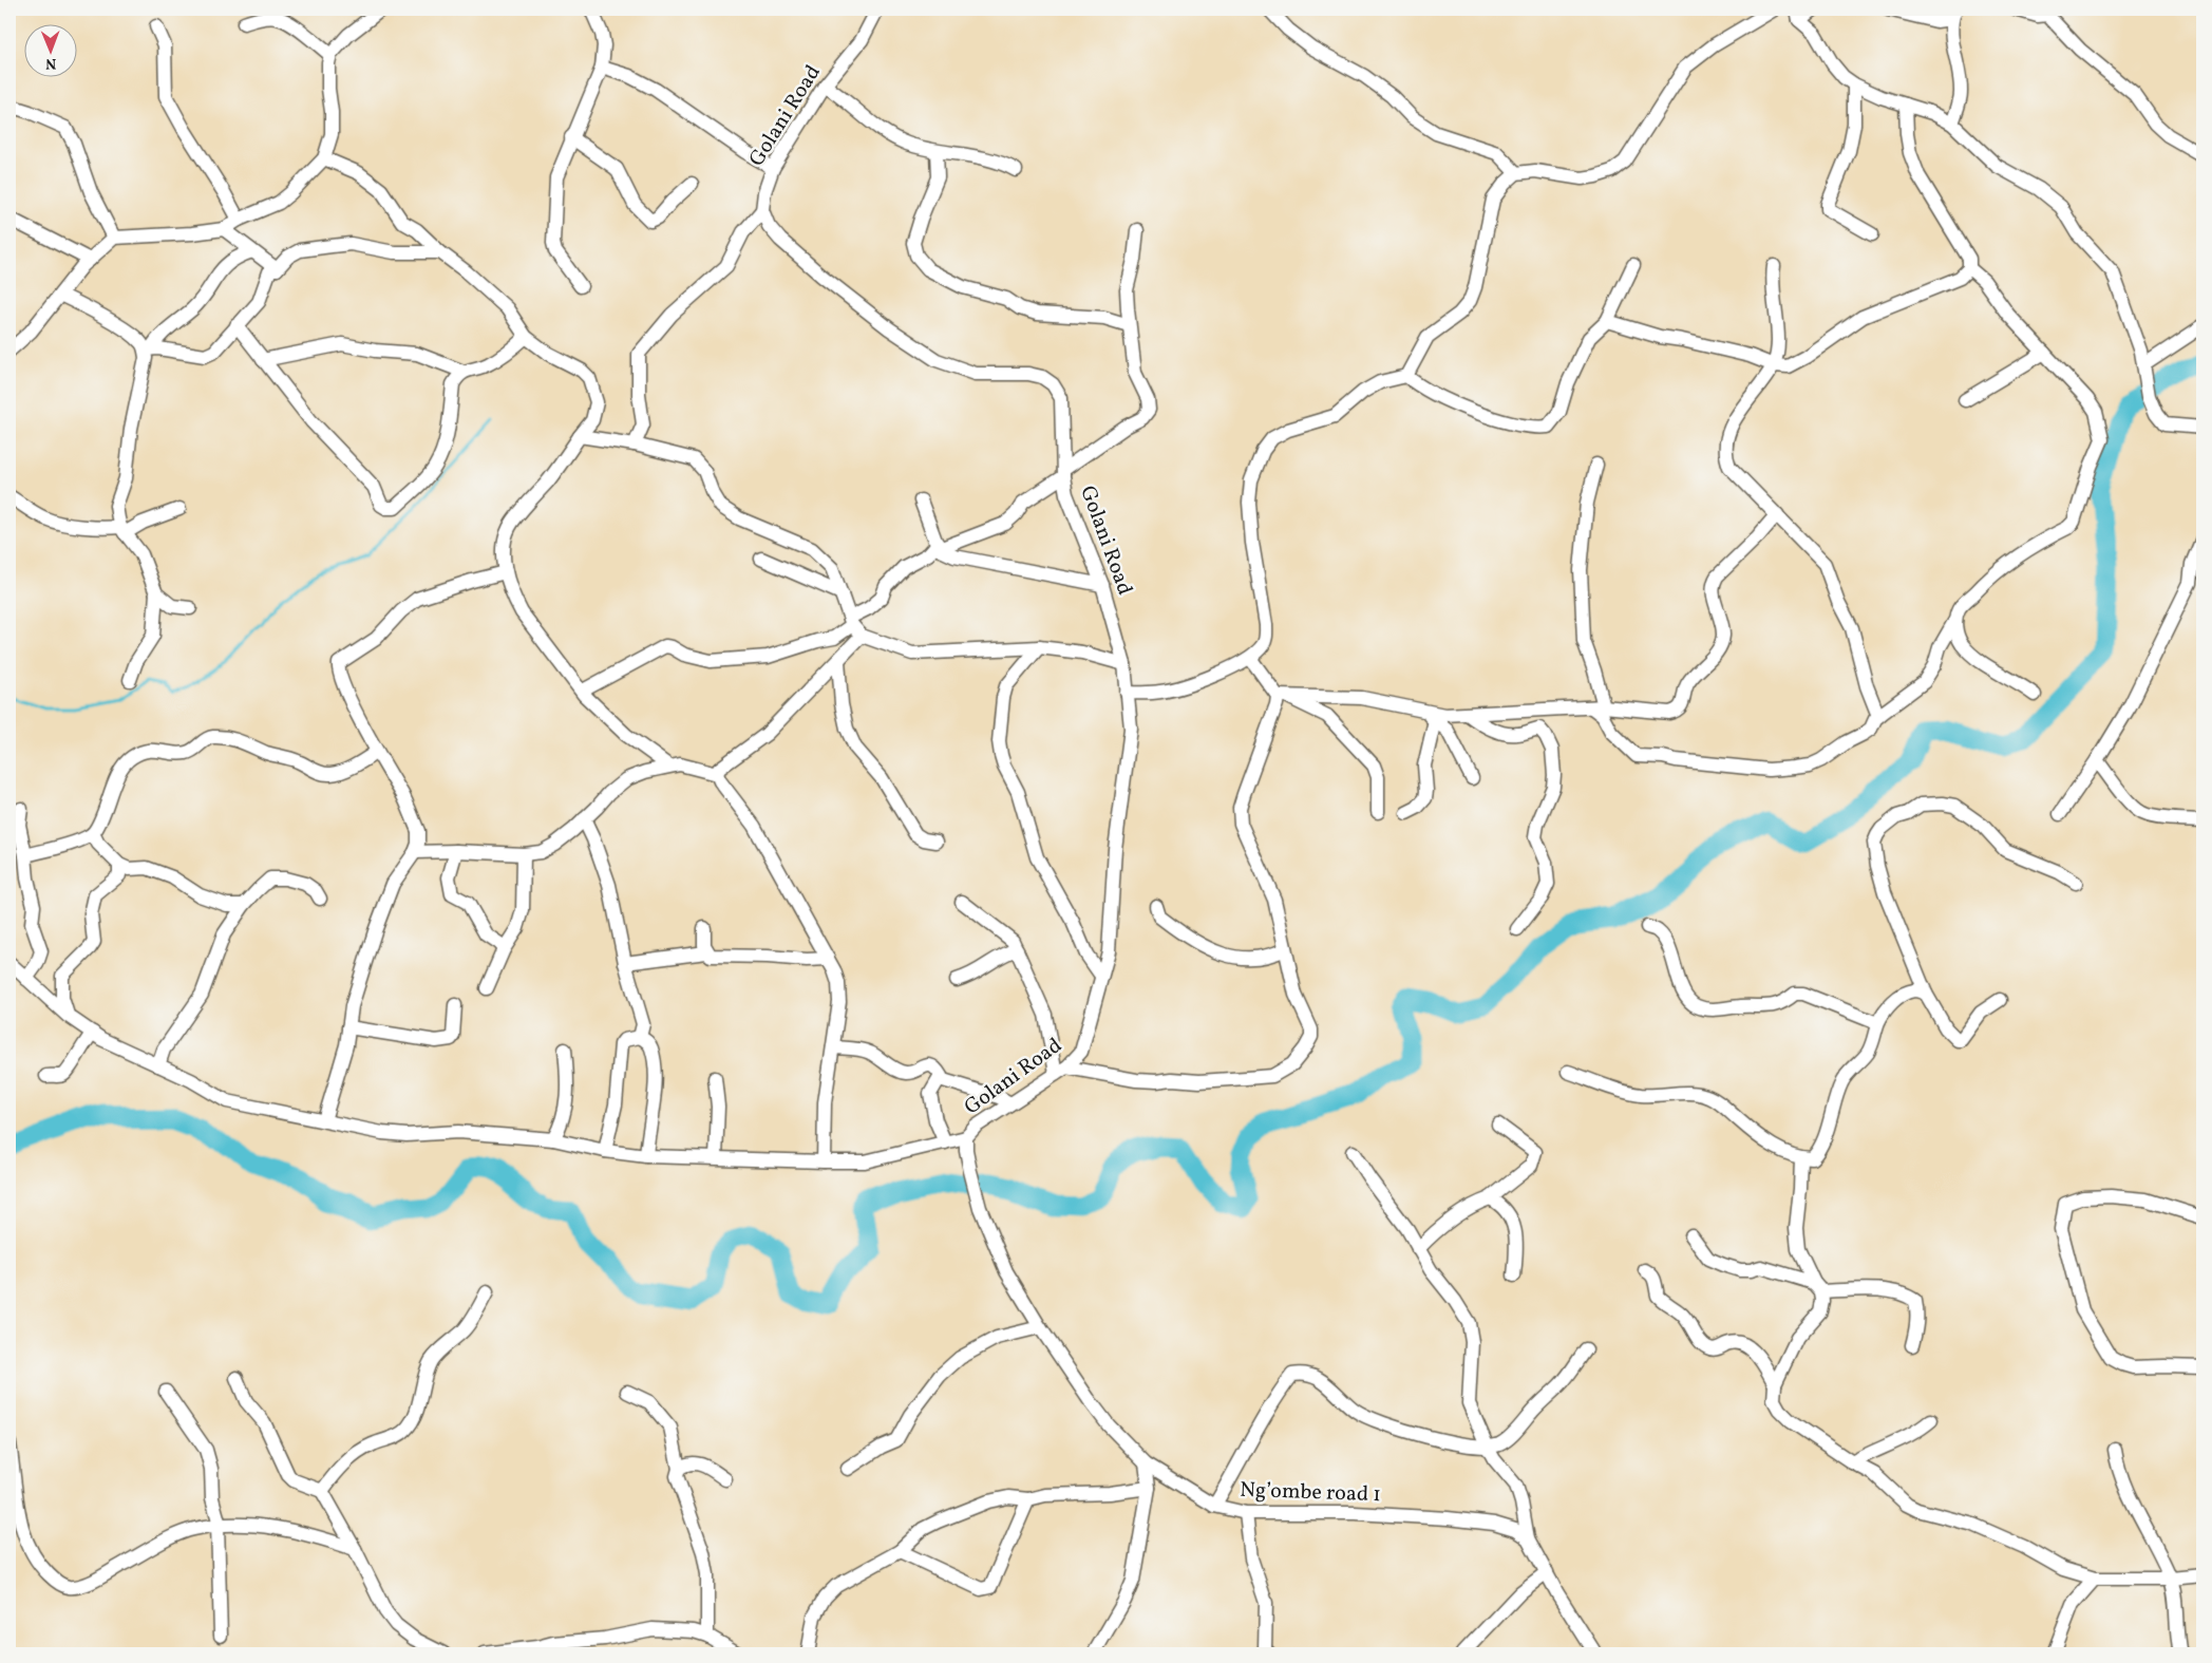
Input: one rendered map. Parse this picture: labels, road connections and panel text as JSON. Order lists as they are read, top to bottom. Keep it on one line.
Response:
{"streets":{"street":["Golani Road","Ng’ombe road 1"]},"crossings":[["Golani Road","Ng’ombe road 1"]],"north":"bottom"}
